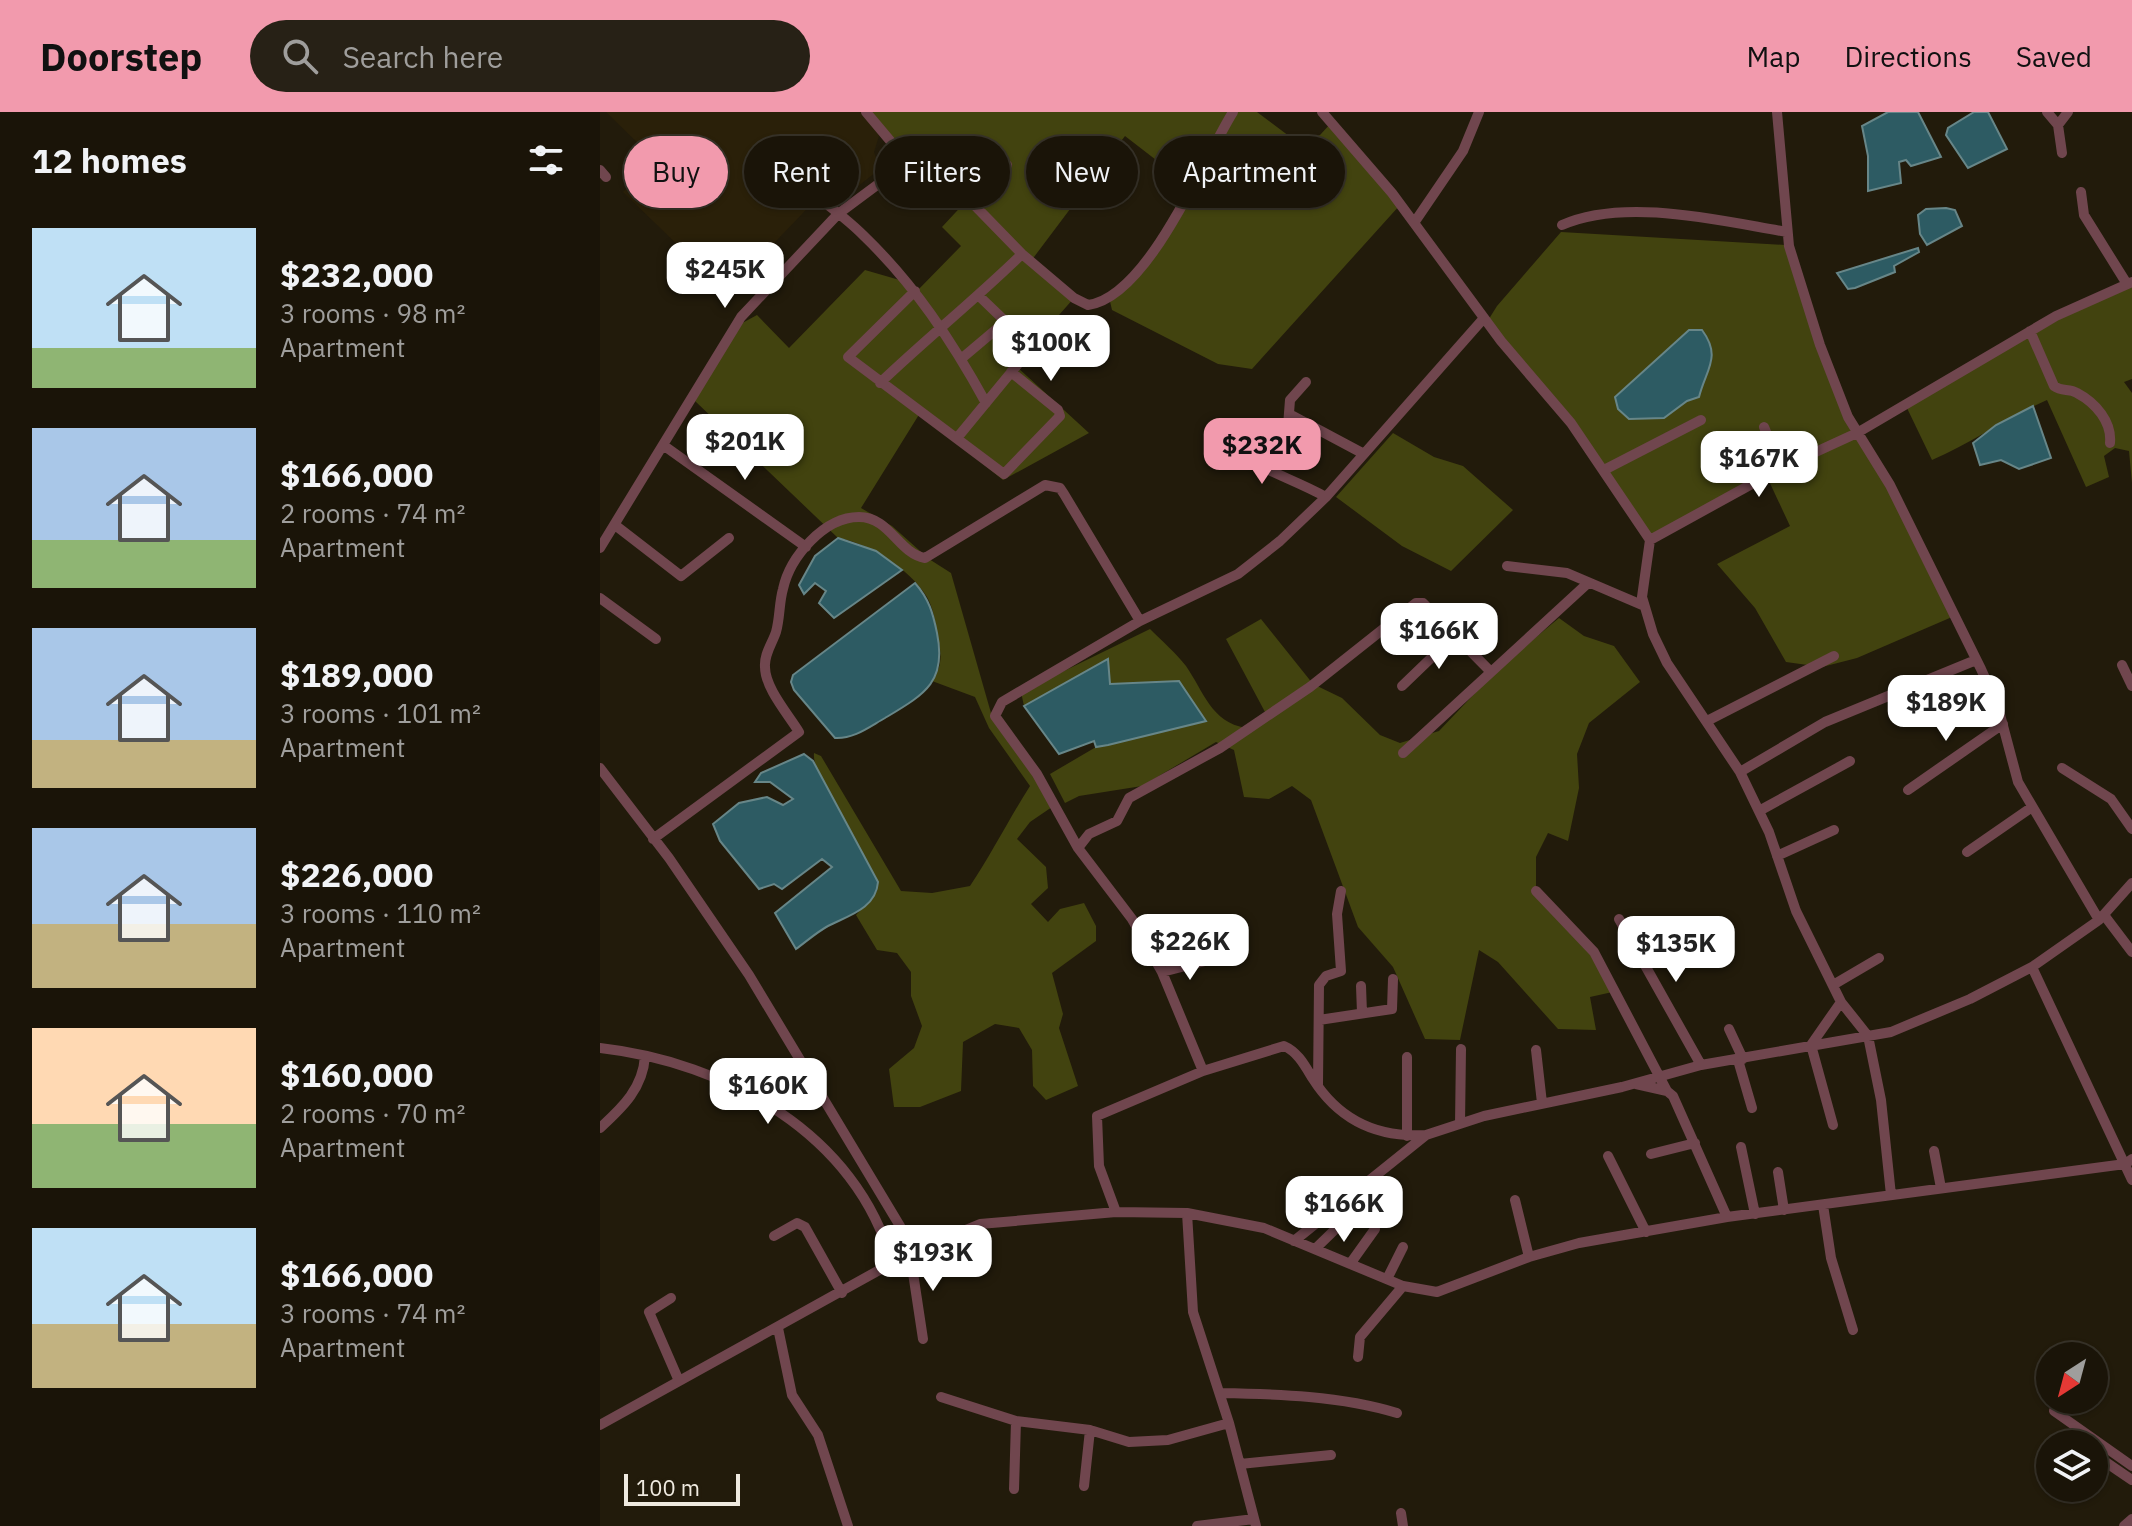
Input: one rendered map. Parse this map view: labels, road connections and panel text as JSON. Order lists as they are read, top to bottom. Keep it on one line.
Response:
{"scale_bar":"100 m","north":"bottom left","page":{"header":"Doorstep","search":"Search here","nav":["Map","Directions","Saved"],"heading":"12 homes","chip":["Buy","Rent","Filters","New","Apartment"],"list":[{"name":"$232,000","note":"3 rooms · 98 m² · Apartment"},{"name":"$166,000","note":"2 rooms · 74 m² · Apartment"},{"name":"$189,000","note":"3 rooms · 101 m² · Apartment"},{"name":"$226,000","note":"3 rooms · 110 m² · Apartment"},{"name":"$160,000","note":"2 rooms · 70 m² · Apartment"},{"name":"$166,000","note":"3 rooms · 74 m² · Apartment"}],"price":["$245K","$100K","$201K","$232K","$167K","$166K","$189K","$226K","$135K","$160K","$166K","$193K"],"scale":"100 m"}}
